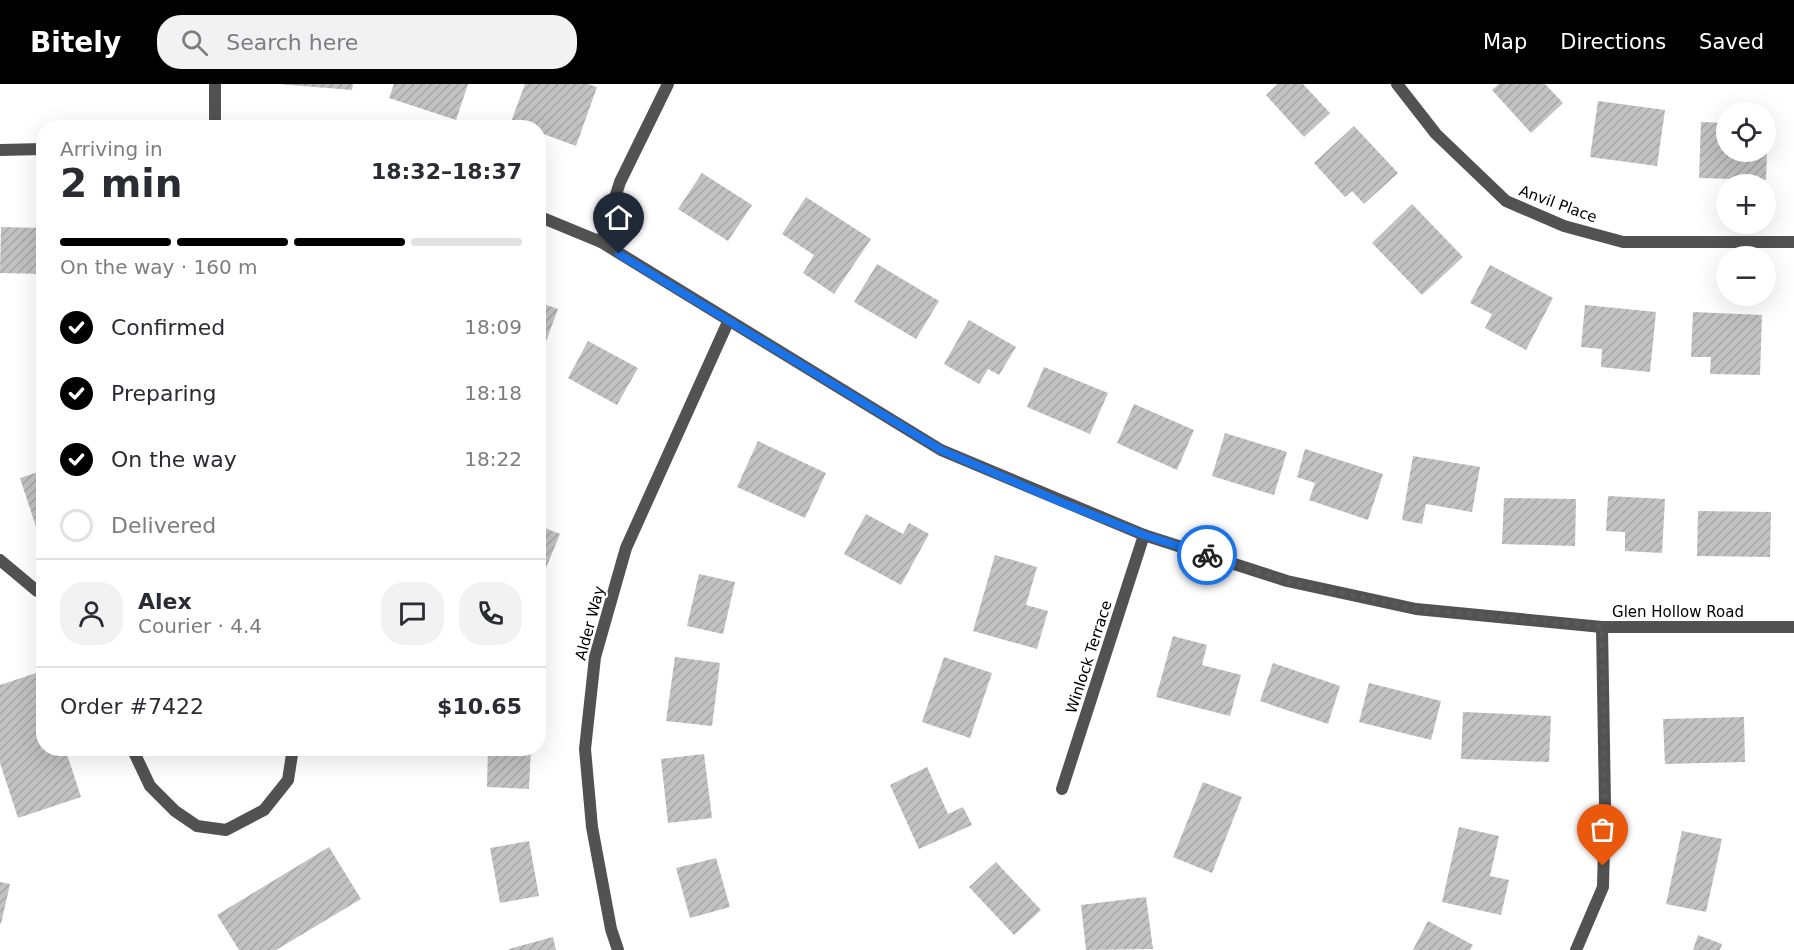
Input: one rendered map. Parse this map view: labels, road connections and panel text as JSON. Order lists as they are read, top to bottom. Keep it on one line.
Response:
{"streets":{"street":["Anvil Place","Glen Hollow Road","Alder Way","Winlock Terrace"]},"crossings":[["Glen Hollow Road","Alder Way"],["Glen Hollow Road","Winlock Terrace"]],"page":{"header":"Bitely","search":"Search here","nav":["Map","Directions","Saved"],"map_buttons":["+","−"],"heading":["2 min","Arriving in","18:32–18:37"],"panel":["Alex","Courier · 4.4","Order #7422","$10.65"],"bar":"On the way · 160 m","list":[["Confirmed","18:09"],["Preparing","18:18"],["On the way","18:22"],"Delivered"]}}
